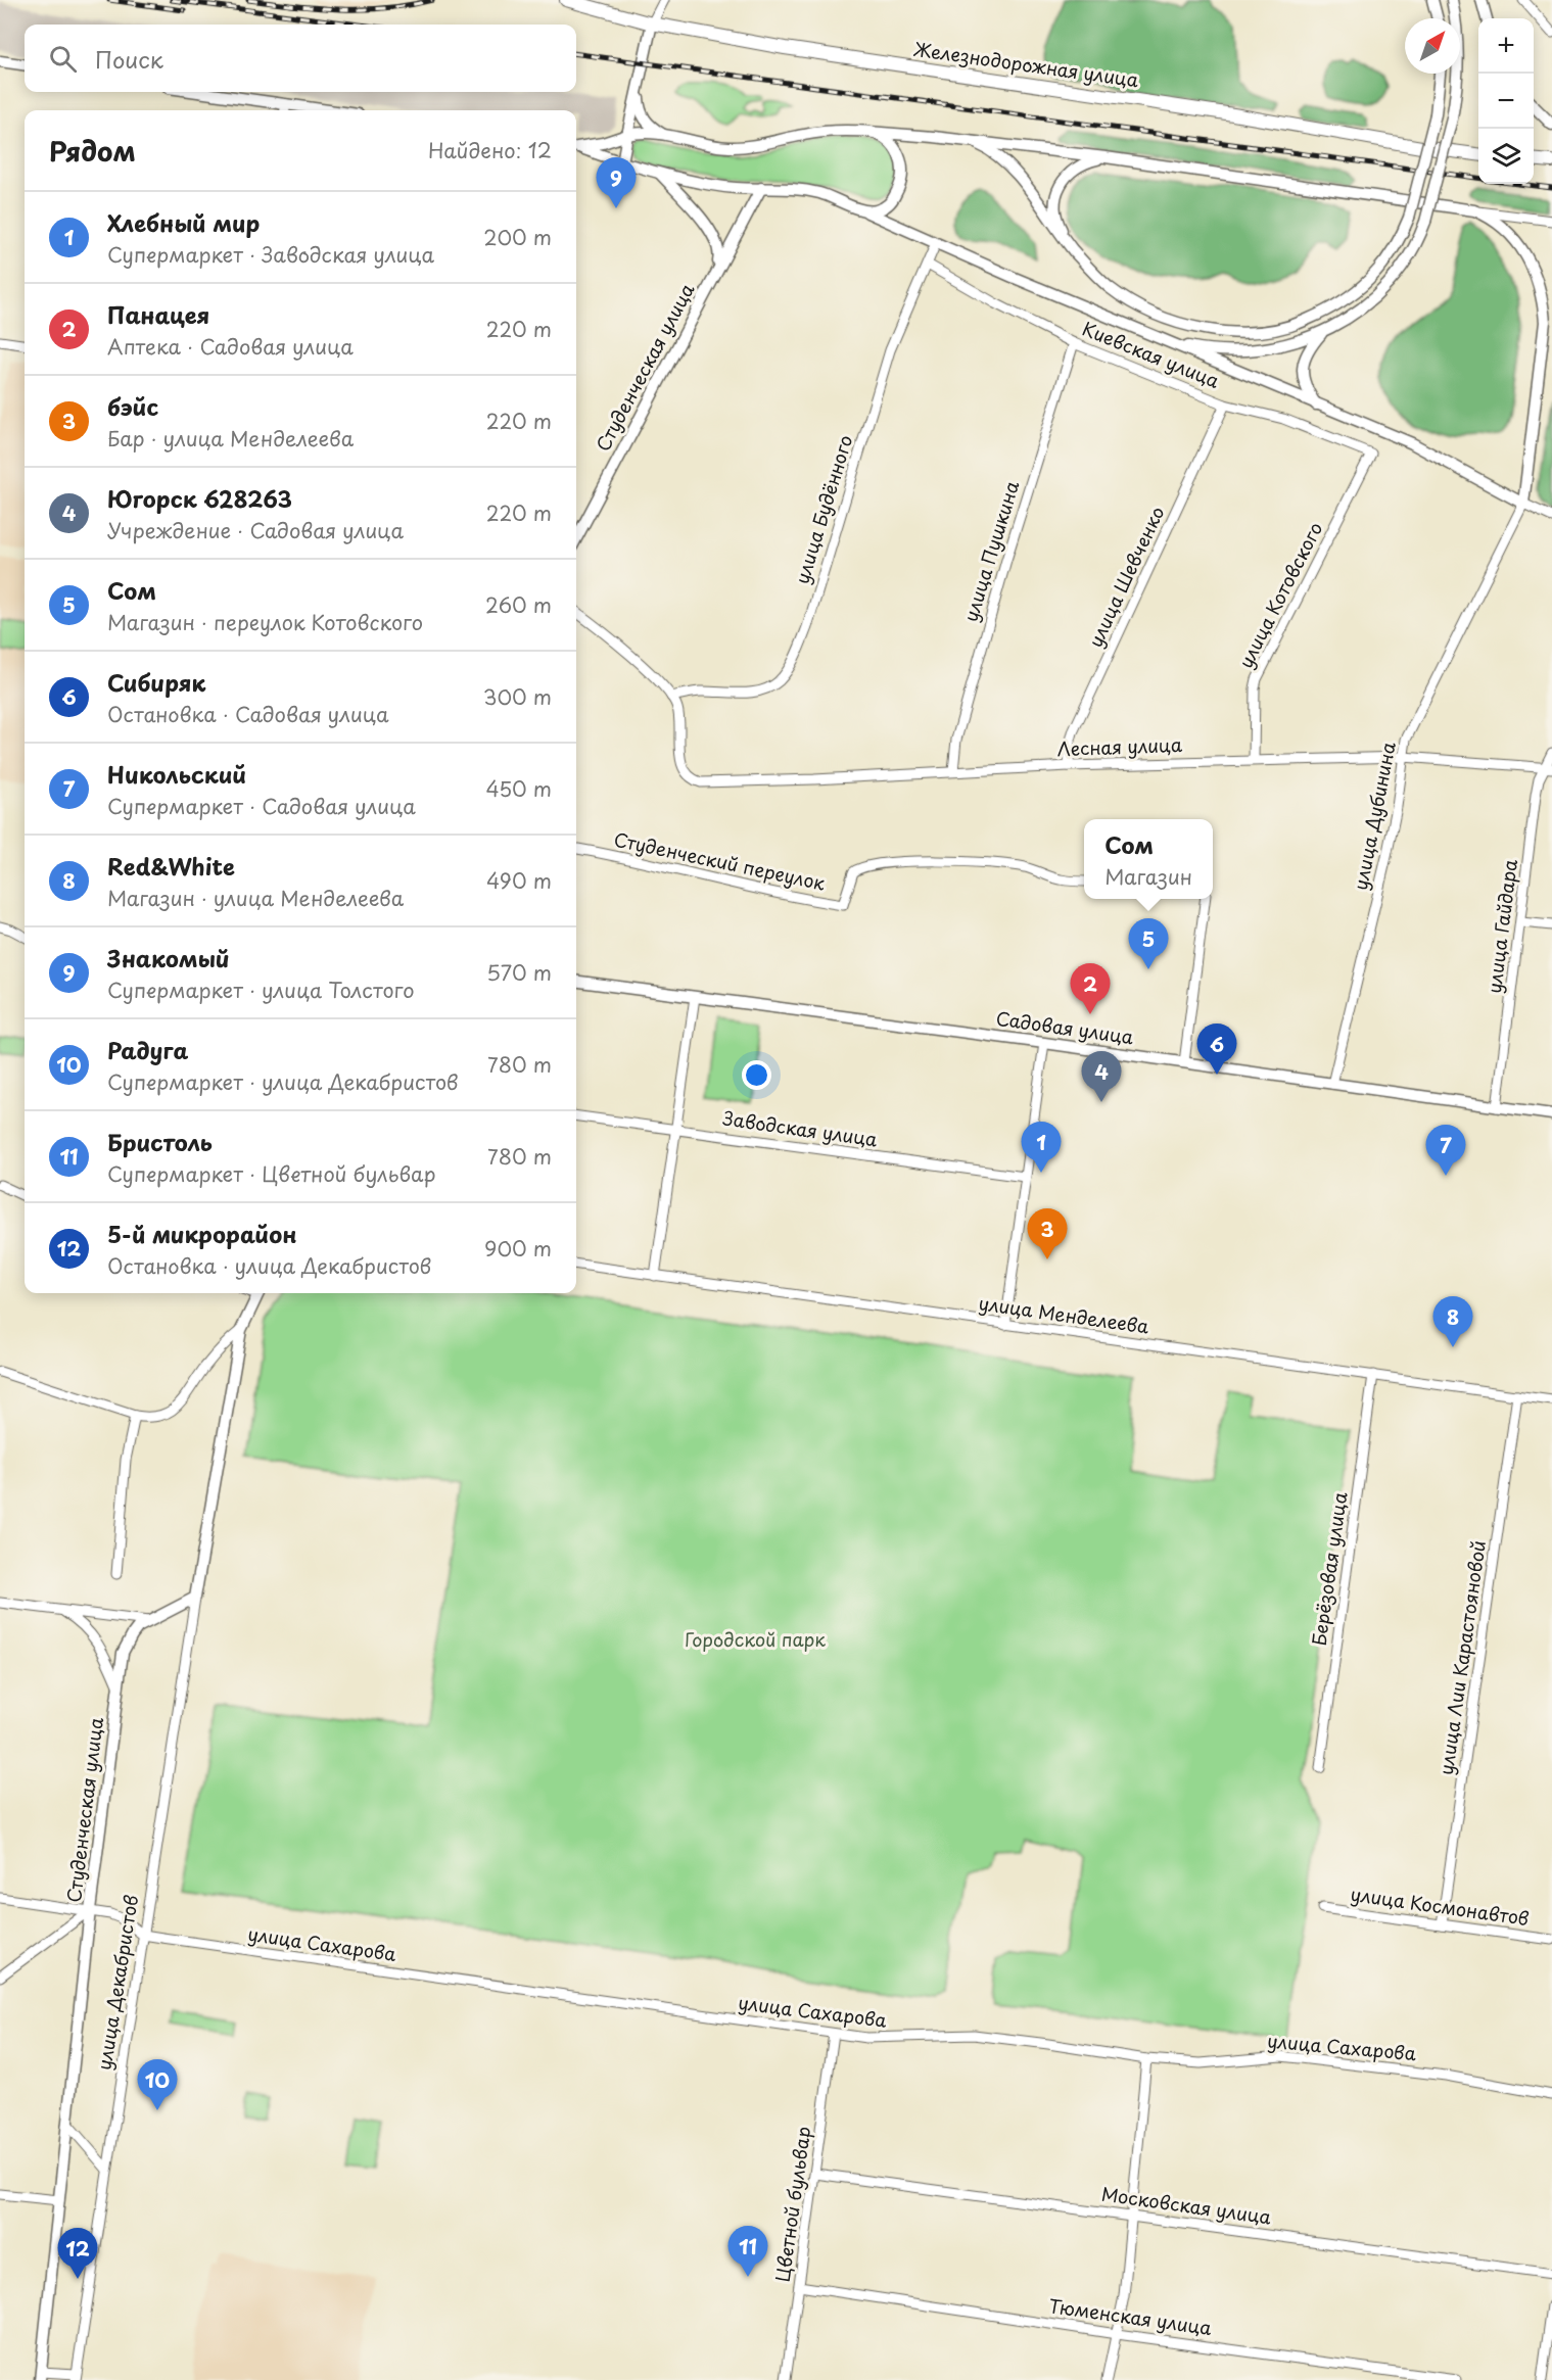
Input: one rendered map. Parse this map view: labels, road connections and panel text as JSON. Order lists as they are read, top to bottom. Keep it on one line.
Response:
{"streets":{"main road":["Железнодорожная улица"],"street":["Киевская улица","Студенческая улица","улица Будённого","улица Пушкина","улица Шевченко","улица Котовского","Лесная улица","улица Дубинина","Студенческий переулок","улица Гайдара","Садовая улица","Заводская улица","улица Менделеева","Берёзовая улица","улица Лии Карастояновой","улица Космонавтов","улица Сахарова","улица Декабристов","Цветной бульвар","Московская улица","Тюменская улица"]},"crossings":[["Киевская улица","улица Будённого"],["Киевская улица","улица Пушкина"],["Киевская улица","улица Шевченко"],["Киевская улица","улица Котовского"],["Студенческая улица","улица Декабристов"],["улица Будённого","Лесная улица"],["улица Пушкина","Лесная улица"],["улица Шевченко","Лесная улица"],["улица Котовского","Лесная улица"],["Лесная улица","улица Дубинина"],["Лесная улица","улица Гайдара"],["улица Дубинина","Садовая улица"],["улица Гайдара","Садовая улица"],["улица Менделеева","Берёзовая улица"],["улица Менделеева","улица Лии Карастояновой"],["улица Лии Карастояновой","улица Космонавтов"],["улица Сахарова","улица Декабристов"],["улица Сахарова","Цветной бульвар"],["Цветной бульвар","Московская улица"],["Цветной бульвар","Тюменская улица"]],"parks":["Городской парк"],"north":"top right","page":{"map_buttons":["+","−"],"search":"Поиск","heading":["Рядом","Найдено: 12"],"pins":["9","5","2","6","4","1","7","3","8","10","11","12"],"list":[{"mark":"1","name":"Хлебный мир","note":"Супермаркет · Заводская улица","value":"200 m"},{"mark":"2","name":"Панацея","note":"Аптека · Садовая улица","value":"220 m"},{"mark":"3","name":"бэйс","note":"Бар · улица Менделеева","value":"220 m"},{"mark":"4","name":"Югорск 628263","note":"Учреждение · Садовая улица","value":"220 m"},{"mark":"5","name":"Сом","note":"Магазин · переулок Котовского","value":"260 m"},{"mark":"6","name":"Сибиряк","note":"Остановка · Садовая улица","value":"300 m"},{"mark":"7","name":"Никольский","note":"Супермаркет · Садовая улица","value":"450 m"},{"mark":"8","name":"Red&White","note":"Магазин · улица Менделеева","value":"490 m"},{"mark":"9","name":"Знакомый","note":"Супермаркет · улица Толстого","value":"570 m"},{"mark":"10","name":"Радуга","note":"Супермаркет · улица Декабристов","value":"780 m"},{"mark":"11","name":"Бристоль","note":"Супермаркет · Цветной бульвар","value":"780 m"},{"mark":"12","name":"5-й микрорайон","note":"Остановка · улица Декабристов","value":"900 m"}],"popup":["Сом","Магазин"]}}
